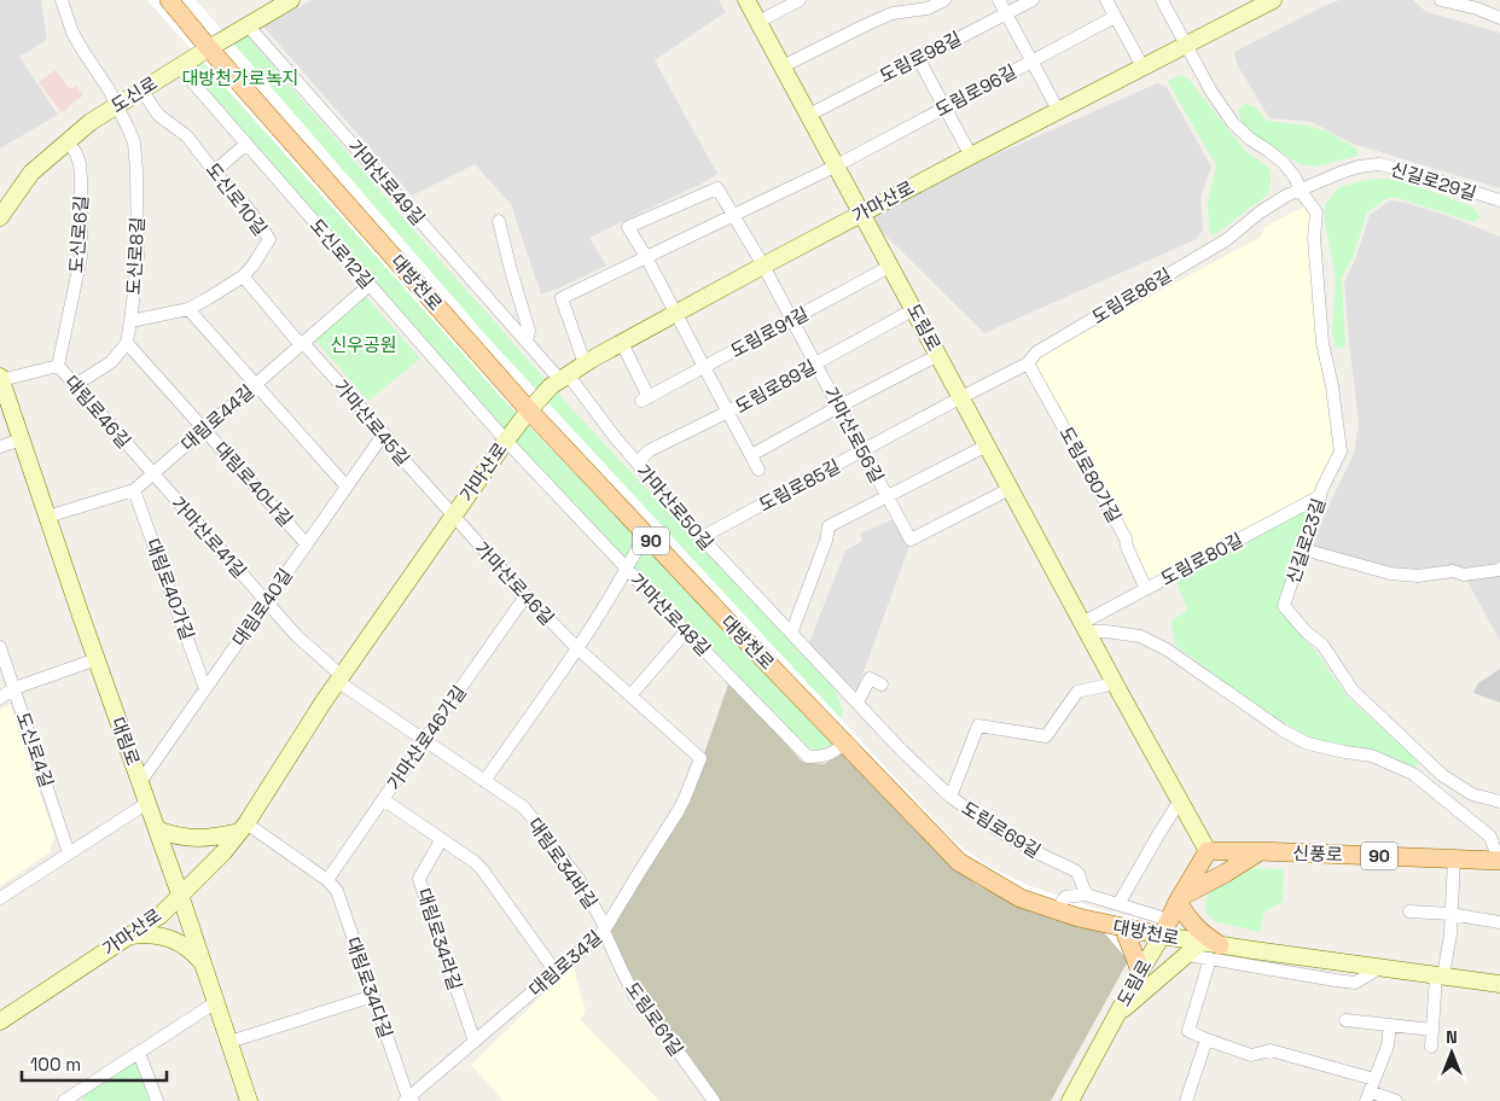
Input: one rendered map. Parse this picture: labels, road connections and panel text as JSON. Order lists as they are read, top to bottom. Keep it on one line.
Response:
{"streets":{"main road":["도신로","가마산로","대방천로","도림로","90","대림로","신풍로"],"street":["도림로98길","도림로96길","신길로29길","가마산로49길","도신로10길","도신로6길","도신로12길","도신로8길","도림로86길","도림로91길","도림로89길","대림로46길","대림로44길","가마산로45길","가마산로56길","도림로80가길","대림로40나길","도림로85길","가마산로50길","가마산로41길","신길로23길","도림로80길","가마산로46길","대림로40가길","대림로40길","가마산로48길","가마산로46가길","도신로4길","도림로69길","대림로34바길","대림로34라길","대림로34길","대림로34다길","도림로61길"]},"crossings":[["도림로98길","도림로"],["도림로96길","도림로"],["도신로","가마산로49길"],["도신로","도신로10길"],["도신로","도신로6길"],["도신로","도신로12길"],["도신로","도신로8길"],["도신로","대방천로"],["신길로29길","도림로86길"],["신길로29길","신길로23길"],["가마산로49길","가마산로"],["가마산로49길","가마산로50길"],["도신로10길","도신로8길"],["도신로10길","가마산로45길"],["가마산로","도신로12길"],["가마산로","대방천로"],["가마산로","도림로"],["가마산로","도림로91길"],["가마산로","가마산로45길"],["가마산로","가마산로56길"],["가마산로","가마산로50길"],["가마산로","가마산로41길"],["가마산로","신길로23길"],["가마산로","가마산로46길"],["가마산로","가마산로48길"],["가마산로","대림로"],["도신로6길","대림로46길"],["도신로12길","대림로44길"],["도신로12길","가마산로48길"],["도신로8길","대림로40나길"],["대방천로","도림로"],["대방천로","가마산로48길"],["도림로86길","도림로"],["도림로86길","도림로80가길"],["도림로86길","도림로85길"],["도림로86길","신길로23길"],["도림로","도림로91길"],["도림로","도림로89길"],["도림로","가마산로56길"],["도림로","도림로85길"],["도림로","도림로80길"],["도림로","신풍로"],["도림로91길","가마산로56길"],["도림로89길","가마산로56길"],["도림로89길","가마산로50길"],["대림로46길","대림로44길"],["대림로46길","가마산로41길"],["대림로46길","대림로"],["대림로44길","가마산로45길"],["대림로44길","대림로40나길"],["대림로44길","가마산로41길"],["대림로44길","대림로40가길"],["대림로44길","대림로"],["가마산로45길","가마산로46길"],["가마산로45길","대림로40길"],["가마산로56길","도림로85길"],["도림로80가길","도림로80길"],["대림로40나길","대림로40길"],["도림로85길","가마산로50길"],["가마산로50길","도림로69길"],["가마산로41길","대림로40길"],["신길로23길","도림로80길"],["도림로80길","신풍로"],["가마산로46길","가마산로46가길"],["가마산로46길","대림로34길"],["대림로40가길","대림로40길"],["대림로40길","대림로"],["가마산로46가길","대림로34바길"],["가마산로46가길","대림로34다길"],["대림로34바길","대림로34길"],["대림로34바길","도림로61길"],["대림로34라길","대림로34길"],["대림로34길","대림로34다길"],["대림로34길","도림로61길"]],"parks":["대방천가로녹지","신우공원"],"scale_bar":"100 m","north":"top"}
